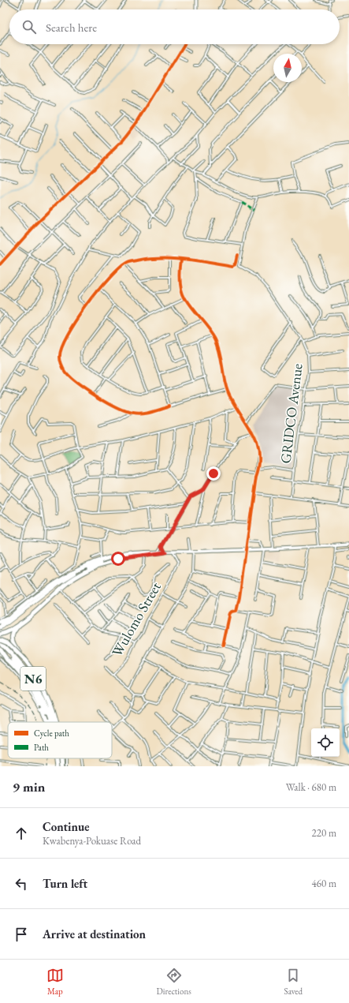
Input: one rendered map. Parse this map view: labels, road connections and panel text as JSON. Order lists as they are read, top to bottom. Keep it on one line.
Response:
{"streets":{"highway":["N6"],"street":["GRIDCO Avenue","Wulomo Street"]},"legend":["Cycle path","Path"],"north":"top","page":{"search":"Search here","heading":["9 min","Walk · 680 m"],"list":[["Continue","Kwabenya-Pokuase Road","220 m"],["Turn left","460 m"],"Arrive at destination"],"nav":["Map","Directions","Saved"]}}
